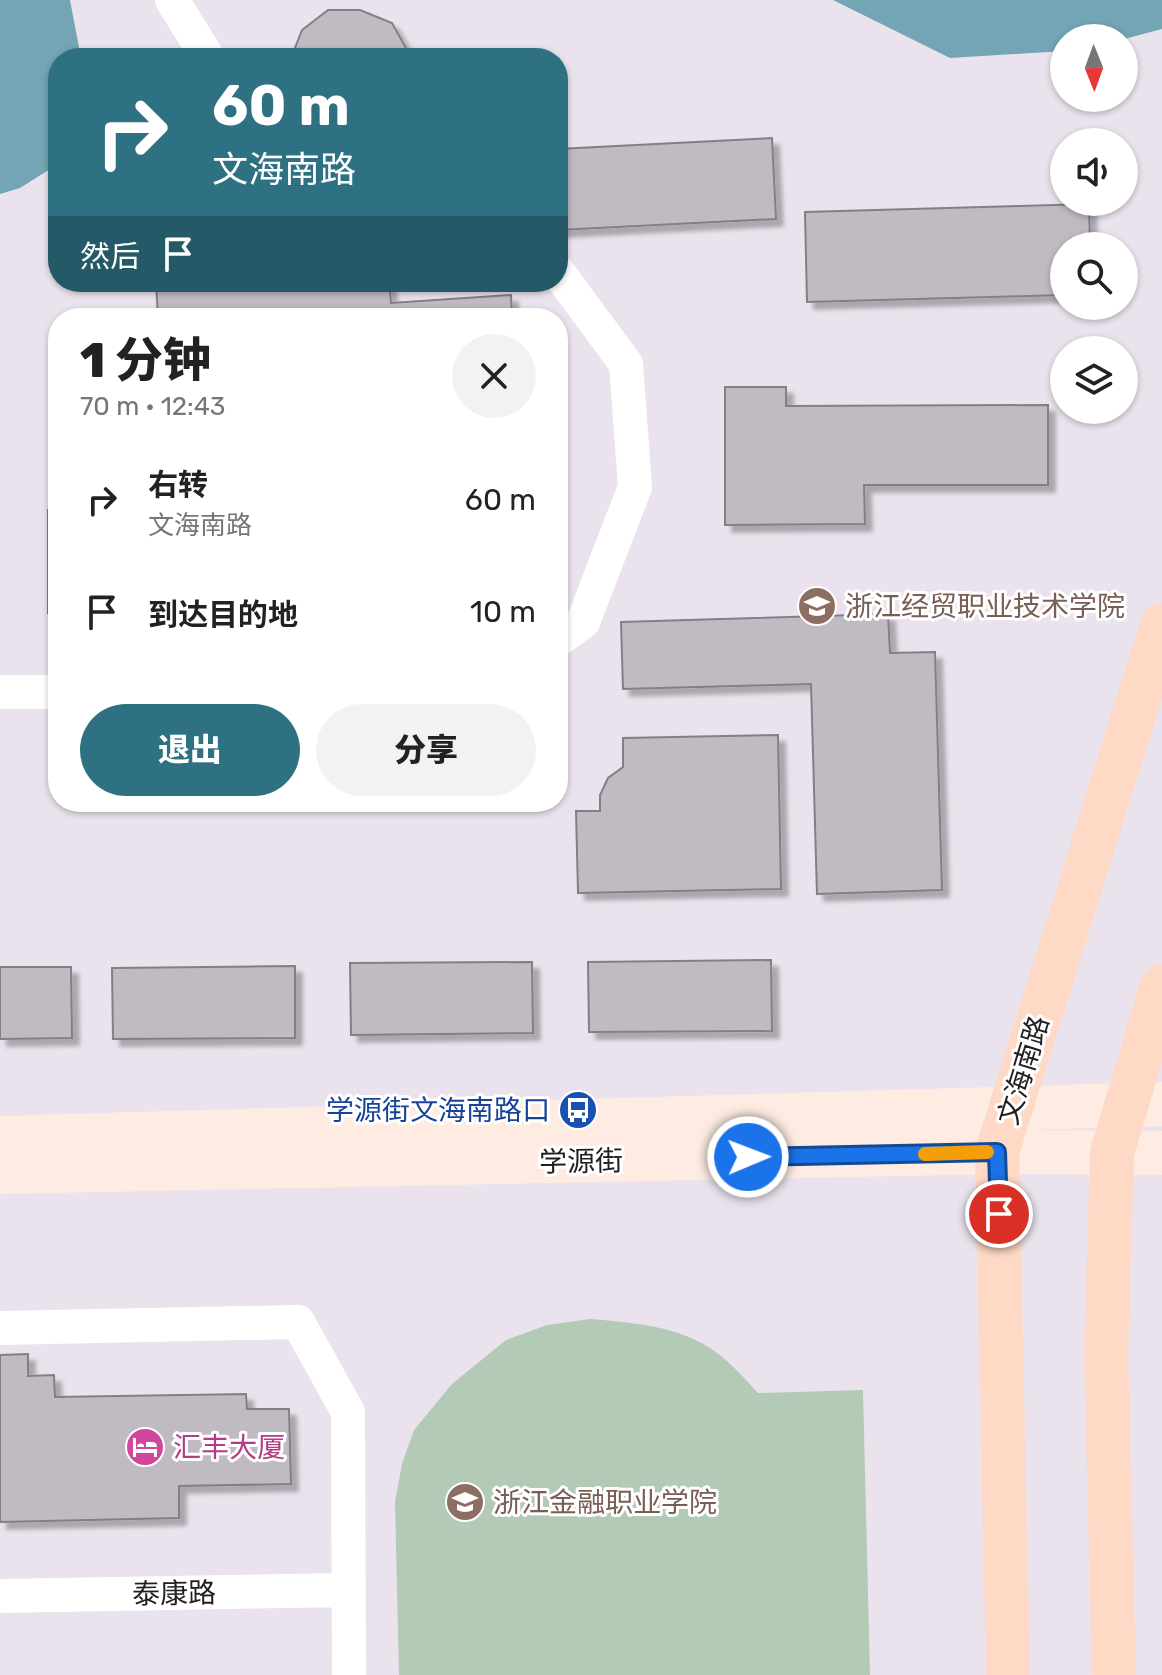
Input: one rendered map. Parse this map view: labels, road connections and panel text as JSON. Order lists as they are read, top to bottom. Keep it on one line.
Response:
{"streets":{"main road":["文海南路","学源街"],"street":["泰康路"]},"crossings":[["文海南路","学源街"]],"places":{"school or university":["浙江经贸职业技术学院","浙江金融职业学院"],"bus stop":["学源街文海南路口"],"hotel":["汇丰大厦"]},"north":"bottom","page":{"turn":["60 m","文海南路"],"then":"然后","heading":["1 分钟","70 m · 12:43"],"list":[{"name":"右转","note":"文海南路","value":"60 m"},{"name":"到达目的地","value":"10 m"}],"buttons":["退出","分享"]}}
